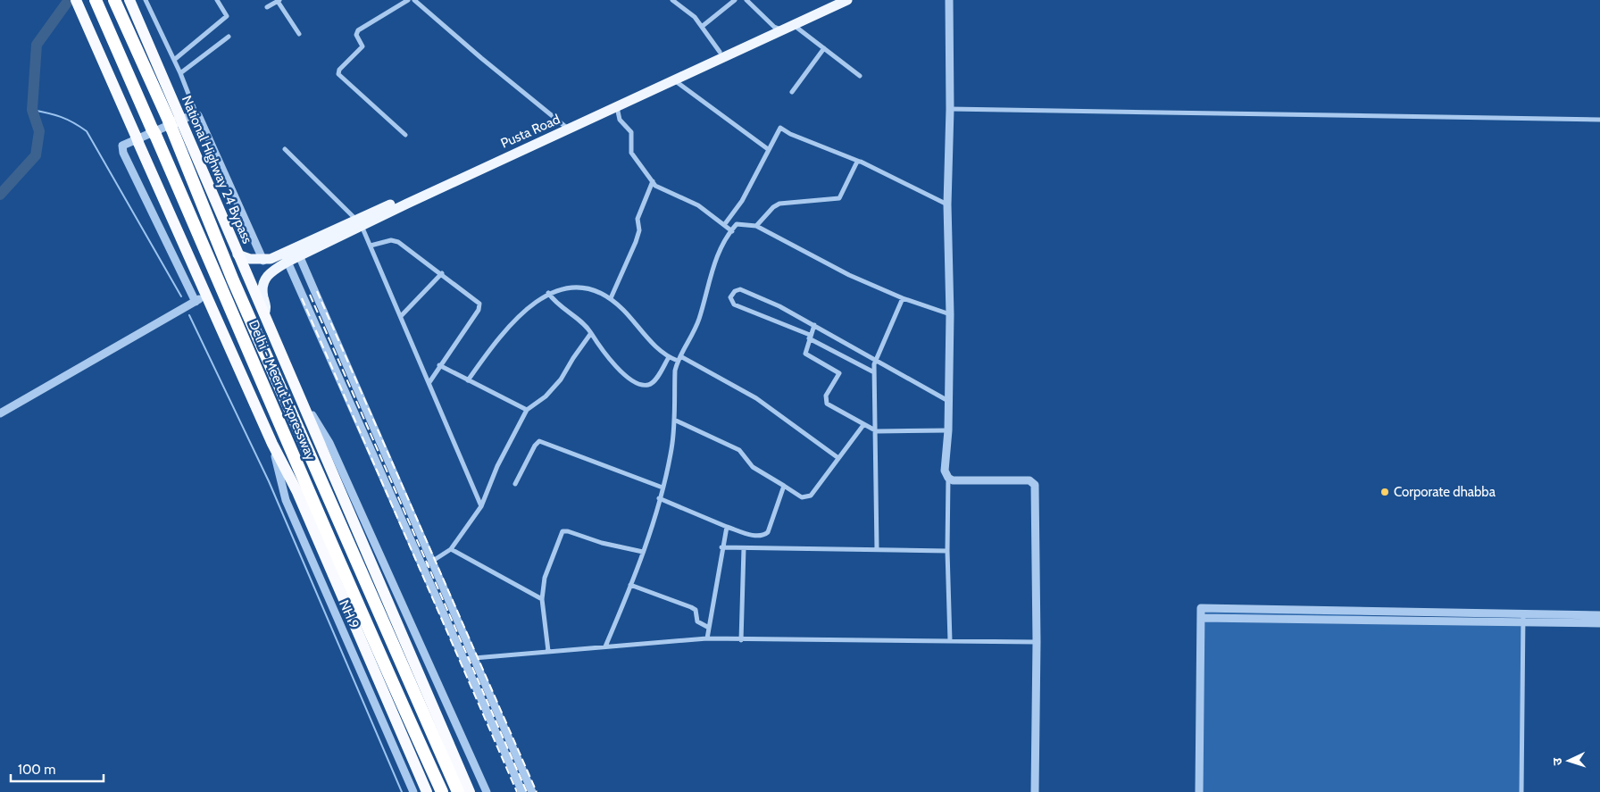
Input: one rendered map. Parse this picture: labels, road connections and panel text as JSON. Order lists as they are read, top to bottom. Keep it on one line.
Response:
{"streets":{"highway":["National Highway 24 Bypass","Delhi - Meerut Expressway"],"main road":["Pusta Road"],"street":["NH 9"]},"crossings":[["Pusta Road","National Highway 24 Bypass"],["National Highway 24 Bypass","Delhi - Meerut Expressway"]],"places":["Corporate dhabba"],"scale_bar":"100 m","north":"left"}
